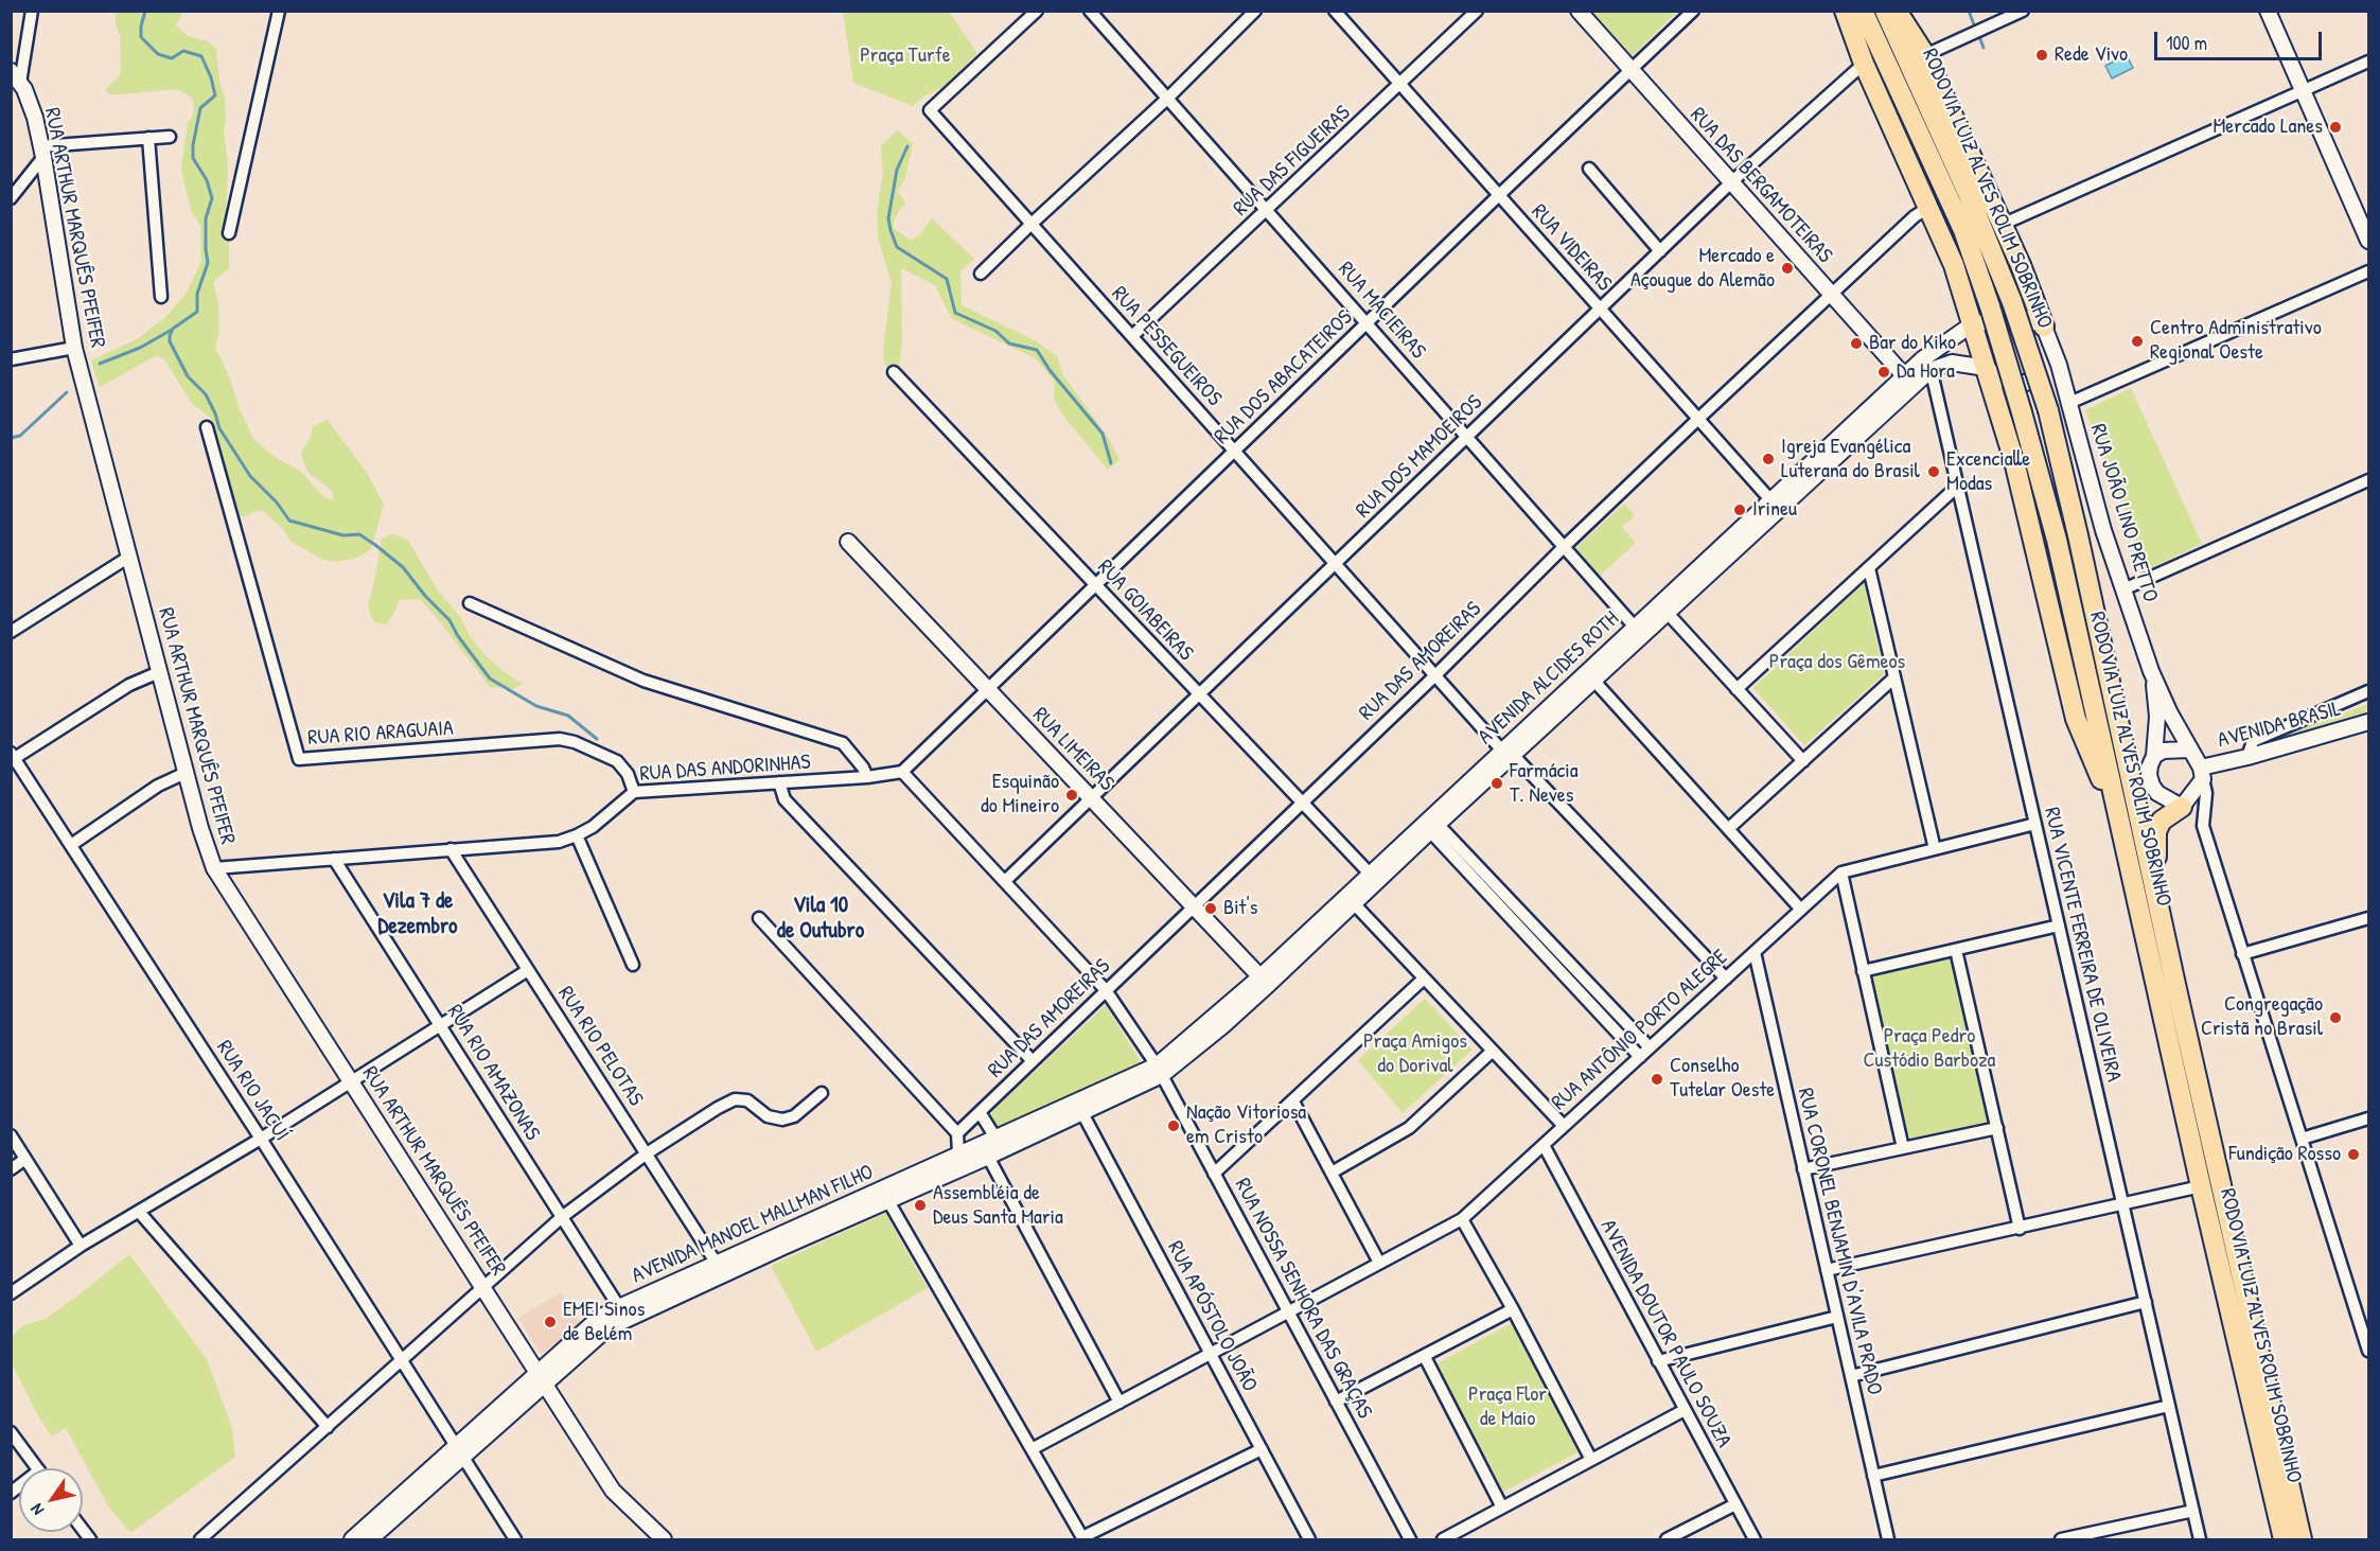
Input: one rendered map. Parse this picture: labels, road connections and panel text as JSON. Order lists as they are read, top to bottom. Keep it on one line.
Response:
{"streets":{"highway":["RODOVIA LUIZ ALVES ROLIM SOBRINHO"],"street":["RUA DAS FIGUEIRAS","RUA DAS BERGAMOTEIRAS","RUA ARTHUR MARQUÊS PFEIFER","RUA VIDEIRAS","RUA MACIEIRAS","RUA PESSEGUEIROS","RUA DOS ABACATEIROS","RUA DOS MAMOEIROS","RUA JOÃO LINO PRETTO","RUA GOIABEIRAS","RUA DAS AMOREIRAS","AVENIDA ALCIDES ROTH","AVENIDA BRASIL","RUA RIO ARAGUAIA","RUA LIMEIRAS","RUA DAS ANDORINHAS","RUA VICENTE FERREIRA DE OLIVEIRA","RUA ANTÔNIO PORTO ALEGRE","RUA RIO PELOTAS","RUA RIO AMAZONAS","RUA RIO JACUÍ","AVENIDA MANOEL MALLMAN FILHO","RUA CORONEL BENJAMIN D'AVILA PRADO","RUA NOSSA SENHORA DAS GRAÇAS","RUA APÓSTOLO JOÃO","AVENIDA DOUTOR PAULO SOUZA"]},"crossings":[["RUA DAS FIGUEIRAS","RUA VIDEIRAS"],["RUA DAS FIGUEIRAS","RUA MACIEIRAS"],["RUA DAS FIGUEIRAS","RUA PESSEGUEIROS"],["RUA DAS BERGAMOTEIRAS","RUA DOS ABACATEIROS"],["RUA DAS BERGAMOTEIRAS","RUA DOS MAMOEIROS"],["RUA DAS BERGAMOTEIRAS","RUA DAS AMOREIRAS"],["RUA DAS BERGAMOTEIRAS","AVENIDA ALCIDES ROTH"],["RODOVIA LUIZ ALVES ROLIM SOBRINHO","RUA JOÃO LINO PRETTO"],["RODOVIA LUIZ ALVES ROLIM SOBRINHO","AVENIDA ALCIDES ROTH"],["RUA ARTHUR MARQUÊS PFEIFER","RUA DAS ANDORINHAS"],["RUA ARTHUR MARQUÊS PFEIFER","AVENIDA MANOEL MALLMAN FILHO"],["RUA VIDEIRAS","RUA DOS ABACATEIROS"],["RUA VIDEIRAS","RUA DOS MAMOEIROS"],["RUA VIDEIRAS","RUA DAS AMOREIRAS"],["RUA VIDEIRAS","AVENIDA ALCIDES ROTH"],["RUA MACIEIRAS","RUA DOS ABACATEIROS"],["RUA MACIEIRAS","RUA DOS MAMOEIROS"],["RUA MACIEIRAS","RUA DAS AMOREIRAS"],["RUA MACIEIRAS","AVENIDA ALCIDES ROTH"],["RUA PESSEGUEIROS","RUA DOS ABACATEIROS"],["RUA PESSEGUEIROS","RUA DOS MAMOEIROS"],["RUA PESSEGUEIROS","RUA DAS AMOREIRAS"],["RUA PESSEGUEIROS","AVENIDA ALCIDES ROTH"],["RUA PESSEGUEIROS","RUA ANTÔNIO PORTO ALEGRE"],["RUA DOS ABACATEIROS","RUA GOIABEIRAS"],["RUA DOS ABACATEIROS","RUA LIMEIRAS"],["RUA DOS ABACATEIROS","RUA DAS ANDORINHAS"],["RUA DOS ABACATEIROS","RUA NOSSA SENHORA DAS GRAÇAS"],["RUA DOS MAMOEIROS","RUA GOIABEIRAS"],["RUA DOS MAMOEIROS","RUA LIMEIRAS"],["RUA DOS MAMOEIROS","RUA NOSSA SENHORA DAS GRAÇAS"],["RUA JOÃO LINO PRETTO","AVENIDA ALCIDES ROTH"],["RUA JOÃO LINO PRETTO","AVENIDA BRASIL"],["RUA GOIABEIRAS","RUA DAS AMOREIRAS"],["RUA GOIABEIRAS","AVENIDA ALCIDES ROTH"],["RUA DAS AMOREIRAS","RUA LIMEIRAS"],["RUA DAS AMOREIRAS","RUA NOSSA SENHORA DAS GRAÇAS"],["AVENIDA ALCIDES ROTH","RUA LIMEIRAS"],["AVENIDA ALCIDES ROTH","RUA VICENTE FERREIRA DE OLIVEIRA"],["AVENIDA ALCIDES ROTH","AVENIDA MANOEL MALLMAN FILHO"],["AVENIDA ALCIDES ROTH","RUA NOSSA SENHORA DAS GRAÇAS"],["RUA RIO ARAGUAIA","RUA DAS ANDORINHAS"],["RUA DAS ANDORINHAS","RUA RIO PELOTAS"],["RUA DAS ANDORINHAS","RUA RIO AMAZONAS"],["RUA DAS ANDORINHAS","RUA NOSSA SENHORA DAS GRAÇAS"],["RUA VICENTE FERREIRA DE OLIVEIRA","RUA ANTÔNIO PORTO ALEGRE"],["RUA ANTÔNIO PORTO ALEGRE","RUA CORONEL BENJAMIN D'AVILA PRADO"],["RUA ANTÔNIO PORTO ALEGRE","RUA NOSSA SENHORA DAS GRAÇAS"],["RUA ANTÔNIO PORTO ALEGRE","RUA APÓSTOLO JOÃO"],["RUA ANTÔNIO PORTO ALEGRE","AVENIDA DOUTOR PAULO SOUZA"],["RUA RIO PELOTAS","AVENIDA MANOEL MALLMAN FILHO"],["RUA RIO AMAZONAS","AVENIDA MANOEL MALLMAN FILHO"],["RUA RIO JACUÍ","AVENIDA MANOEL MALLMAN FILHO"],["AVENIDA MANOEL MALLMAN FILHO","RUA NOSSA SENHORA DAS GRAÇAS"],["AVENIDA MANOEL MALLMAN FILHO","RUA APÓSTOLO JOÃO"]],"districts":["Vila 7 de Dezembro","Vila 10 de Outubro"],"parks":["Praça Turfe","Praça dos Gêmeos","Praça Pedro Custódio Barboza","Praça Amigos do Dorival","Praça Flor de Maio"],"places":["Rede Vivo","Mercado Lanes","Mercado e Açougue do Alemão","Centro Administrativo Regional Oeste","Bar do Kiko","Da Hora","Igreja Evangélica Luterana do Brasil","Excencialle Modas","Irineu","Farmácia T. Neves","Esquinão do Mineiro","Bit's","Congregação Cristã no Brasil","Conselho Tutelar Oeste","Nação Vitoriosa em Cristo","Fundição Rosso","Assembléia de Deus Santa Maria","EMEI Sinos de Belém"],"scale_bar":"100 m","north":"bottom left"}
